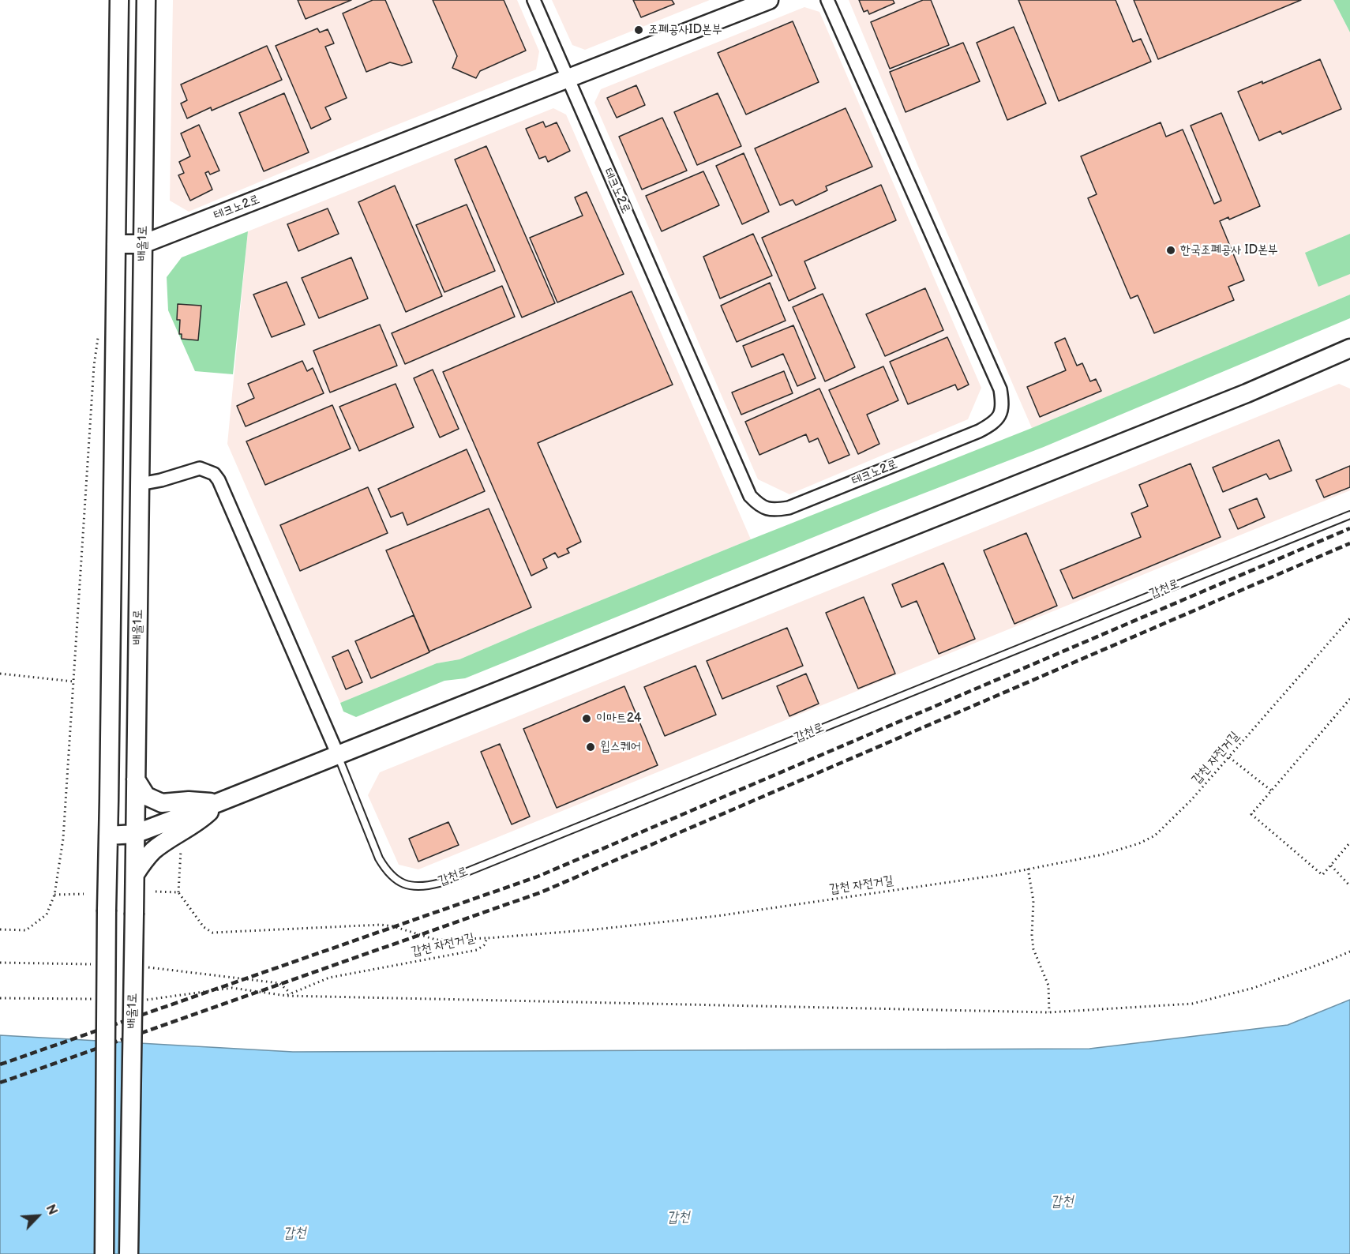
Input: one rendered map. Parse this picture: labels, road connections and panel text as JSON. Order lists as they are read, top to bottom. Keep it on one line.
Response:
{"streets":{"main road":["테크노2로","배울1로"],"lane":["갑천로"],"path":["갑천 자전거길"]},"crossings":[["테크노2로","배울1로"]],"water":["갑천"],"places":["조폐공사ID본부","한국조폐공사 ID본부","이마트24","윕스퀘어"],"north":"top right"}
